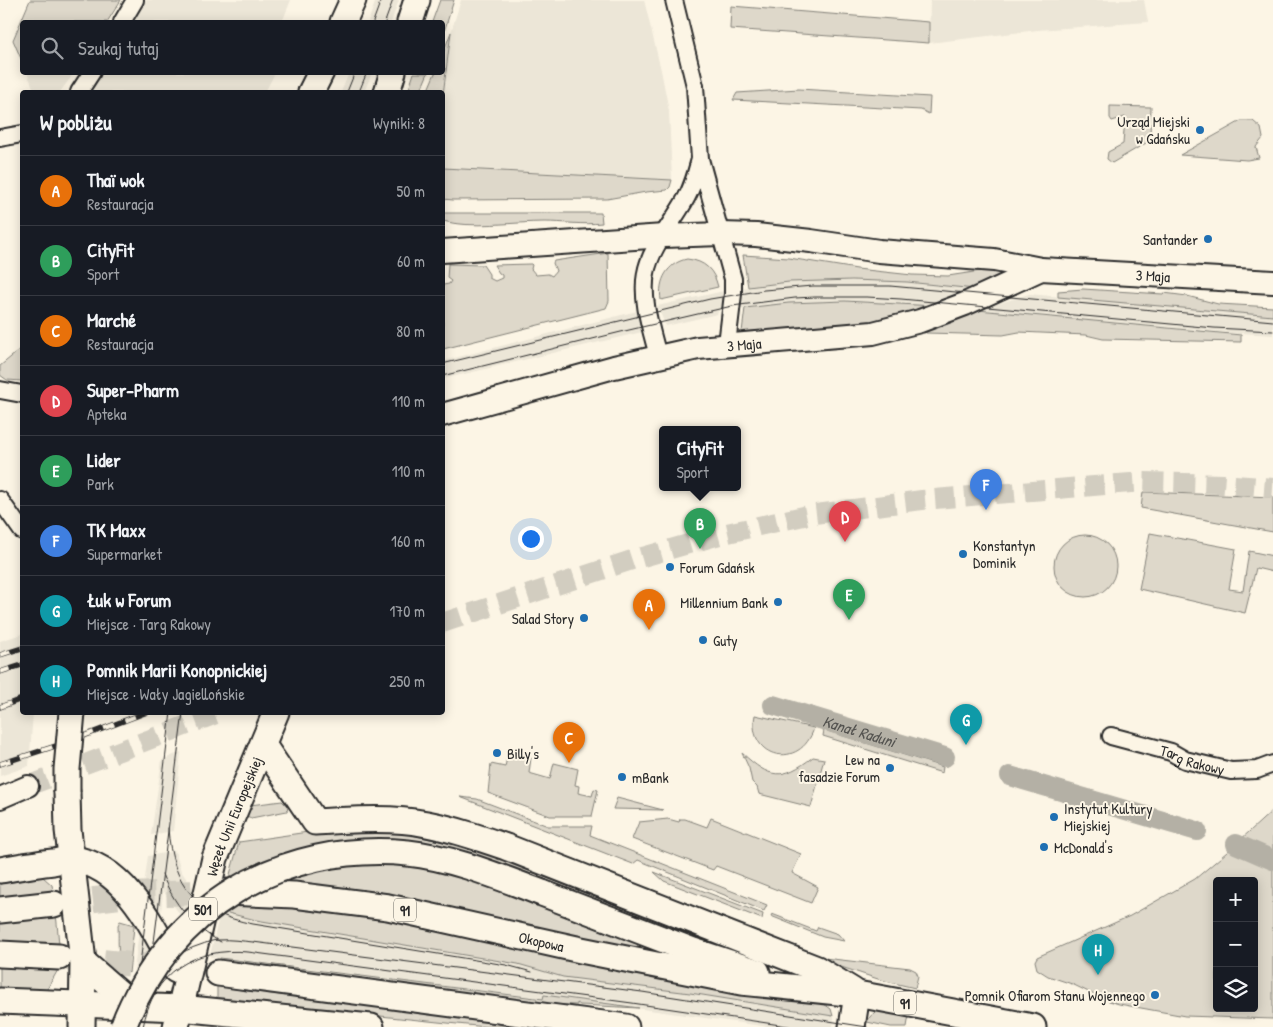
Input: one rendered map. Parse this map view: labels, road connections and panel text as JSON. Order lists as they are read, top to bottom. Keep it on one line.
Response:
{"streets":{"main road":["3 Maja","Węzeł Unii Europejskiej","501","91","Okopowa"],"street":["Targ Rakowy"]},"crossings":[["91","Okopowa"]],"water":["Kanał Raduni"],"places":["Urząd Miejski w Gdańsku","Santander","Konstantyn Dominik","Forum Gdańsk","Millennium Bank","Salad Story","Guty","Billy's","Lew na fasadzie Forum","mBank","Instytut Kultury Miejskiej","McDonald's","Pomnik Ofiarom Stanu Wojennego"],"page":{"search":"Szukaj tutaj","heading":["W pobliżu","Wyniki: 8"],"list":[{"mark":"A","name":"Thaï wok","note":"Restauracja","value":"50 m"},{"mark":"B","name":"CityFit","note":"Sport","value":"60 m"},{"mark":"C","name":"Marché","note":"Restauracja","value":"80 m"},{"mark":"D","name":"Super-Pharm","note":"Apteka","value":"110 m"},{"mark":"E","name":"Lider","note":"Park","value":"110 m"},{"mark":"F","name":"TK Maxx","note":"Supermarket","value":"160 m"},{"mark":"G","name":"Łuk w Forum","note":"Miejsce · Targ Rakowy","value":"170 m"},{"mark":"H","name":"Pomnik Marii Konopnickiej","note":"Miejsce · Wały Jagiellońskie","value":"250 m"}],"popup":["CityFit","Sport"],"pins":["F","D","B","E","A","G","C","H"],"map_buttons":["+","−"]}}
